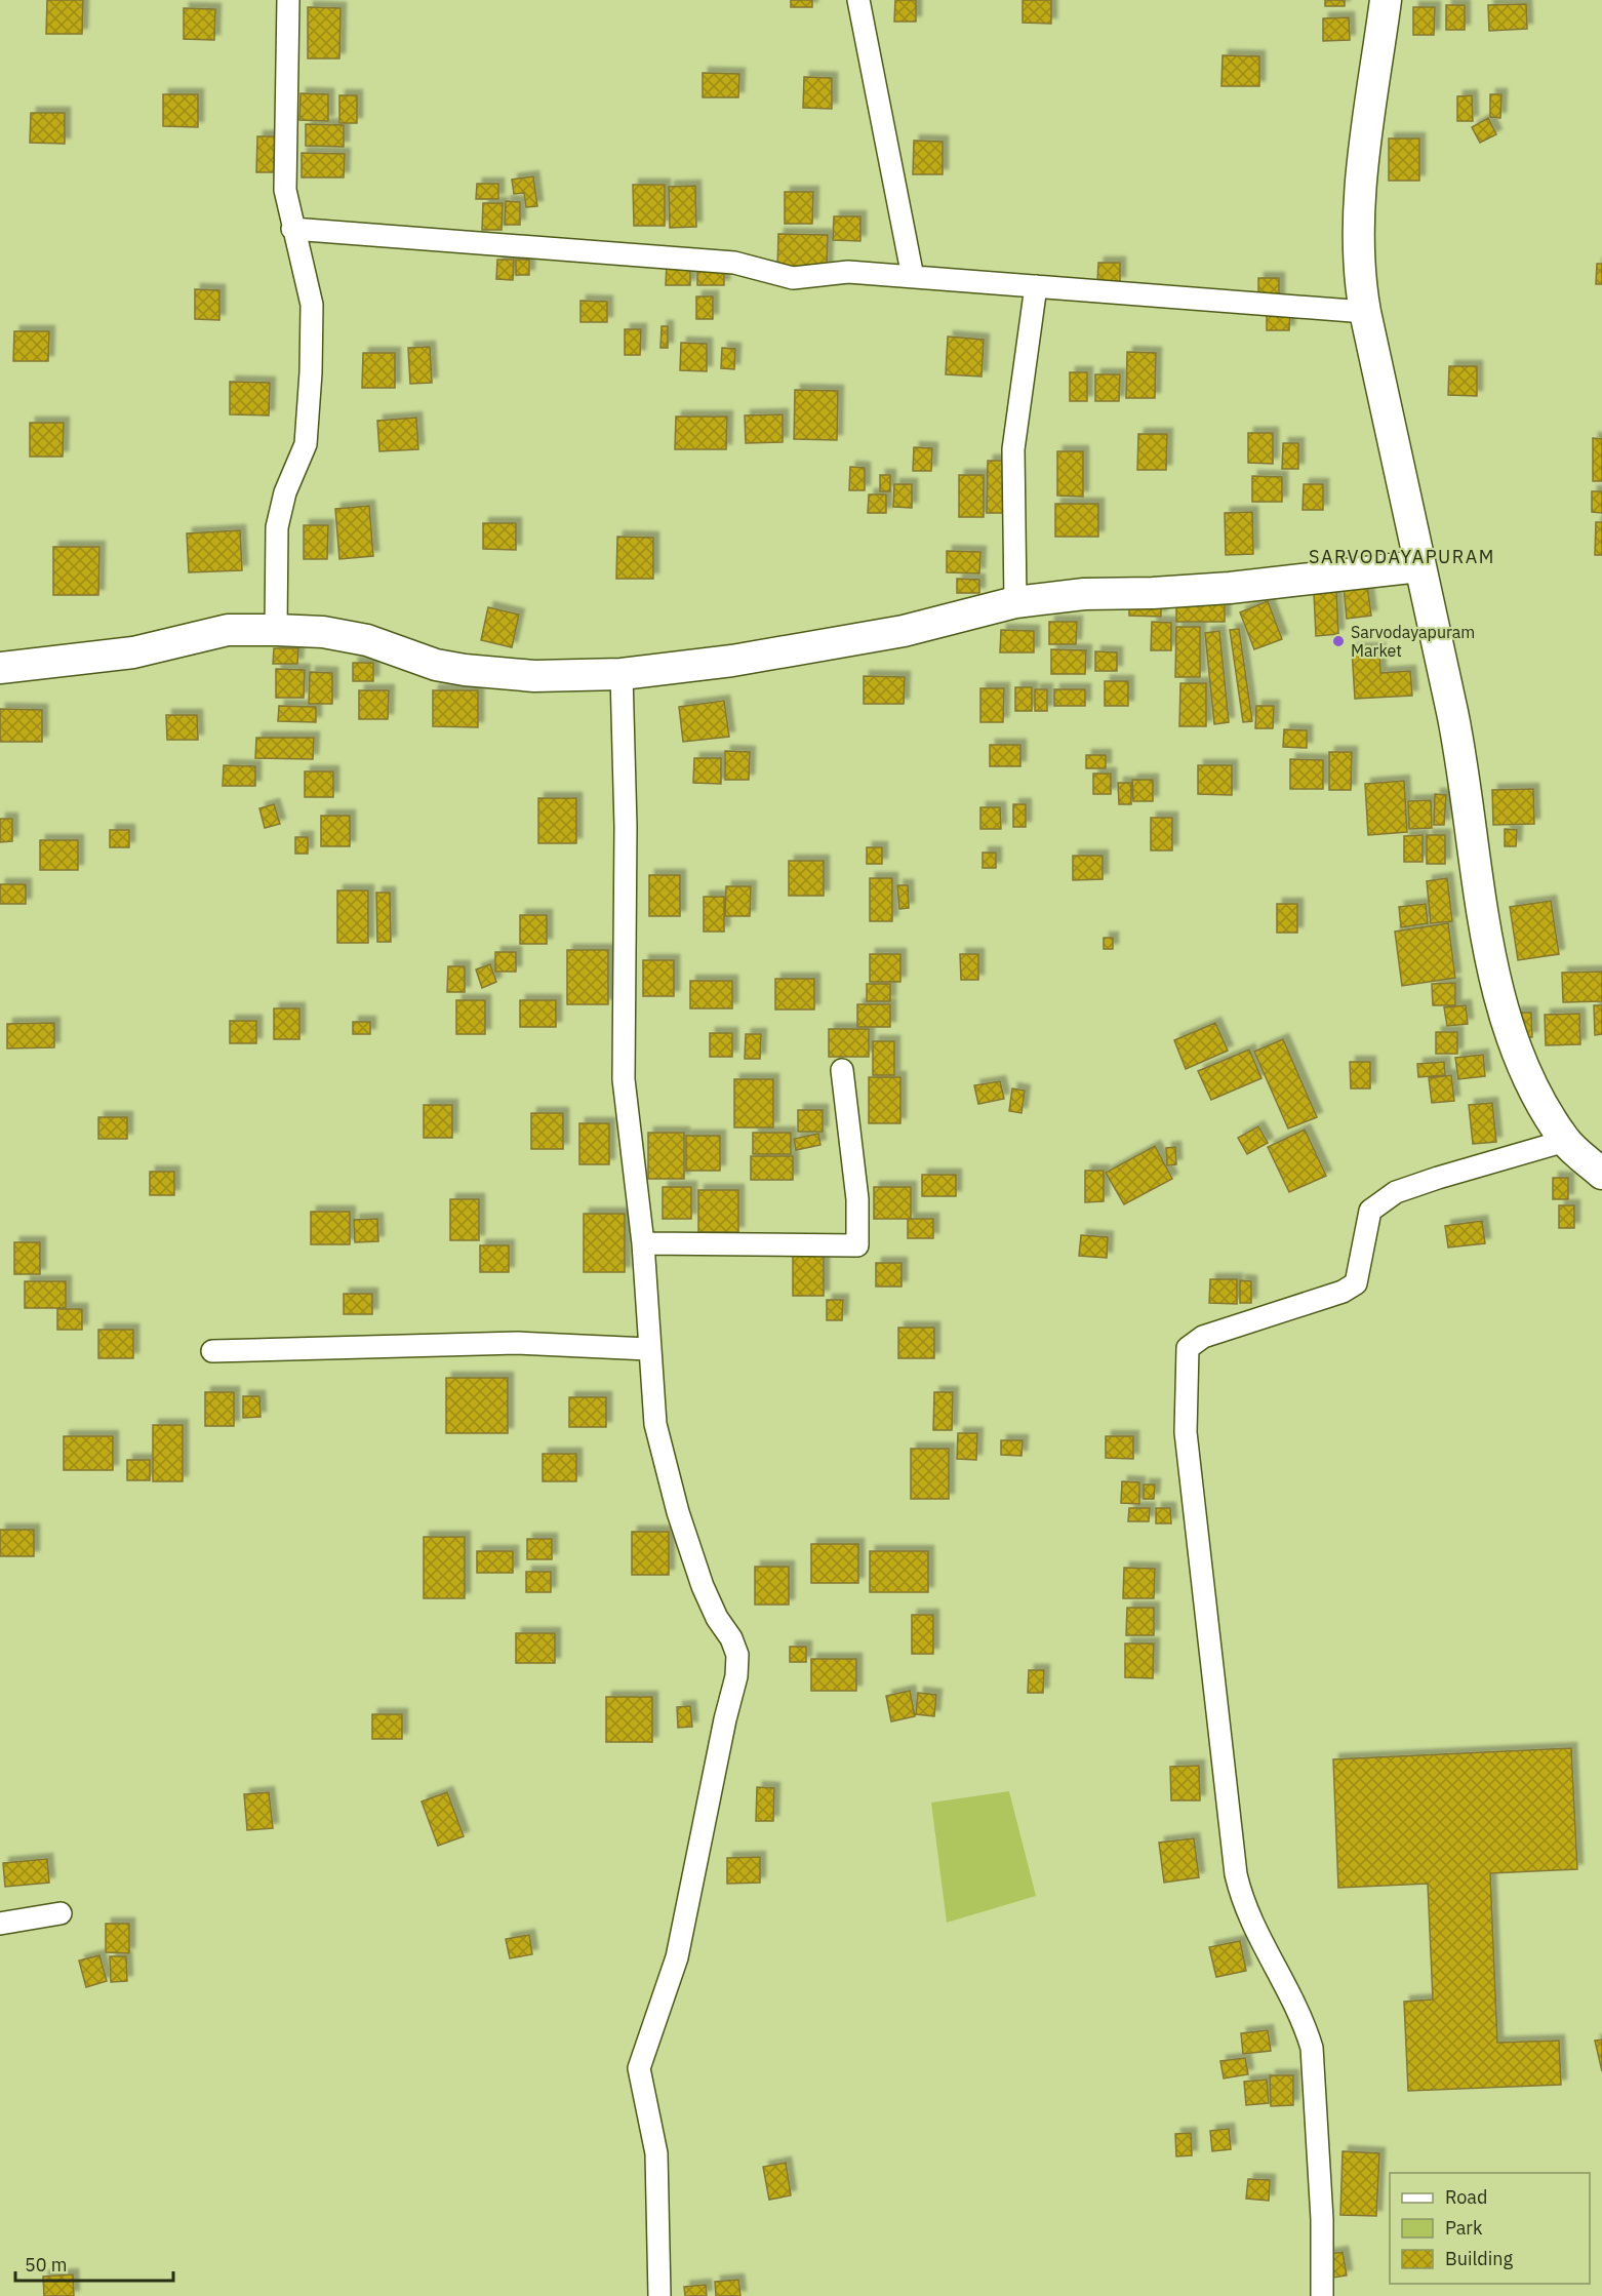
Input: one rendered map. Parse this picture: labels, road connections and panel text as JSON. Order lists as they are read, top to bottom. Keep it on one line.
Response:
{"districts":["SARVODAYAPURAM"],"places":["Sarvodayapuram Market"],"legend":["Road","Park","Building"],"scale_bar":"50 m"}
